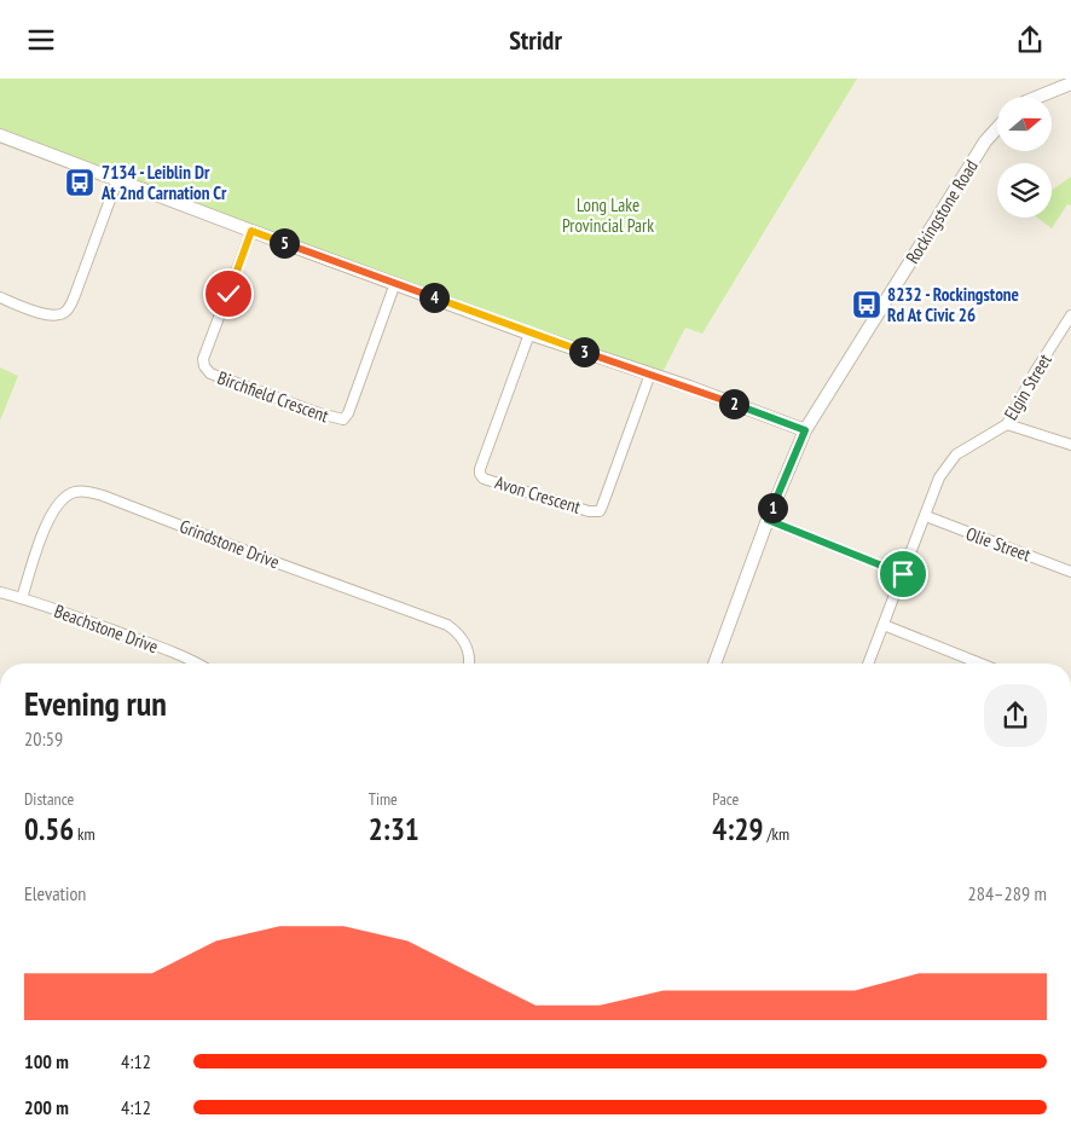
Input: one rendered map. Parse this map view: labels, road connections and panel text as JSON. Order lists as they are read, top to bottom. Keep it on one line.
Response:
{"streets":{"street":["Rockingstone Road","Elgin Street","Birchfield Crescent","Avon Crescent","Grindstone Drive","Olie Street","Beachstone Drive"]},"crossings":[["Elgin Street","Olie Street"],["Grindstone Drive","Beachstone Drive"]],"parks":["Long Lake Provincial Park"],"places":{"bus stop":["7134 - Leiblin Dr At 2nd Carnation Cr","8232 - Rockingstone Rd At Civic 26"]},"north":"right","page":{"header":"Stridr","pins":["5","4","3","2","1"],"heading":["Evening run","20:59"],"stats":[["Distance","0.56 km"],["Time","2:31"],["Pace","4:29 /km"]],"chart":["Elevation","284–289 m"],"list":[{"name":"100 m","note":"4:12"},{"name":"200 m","note":"4:12"}]}}
